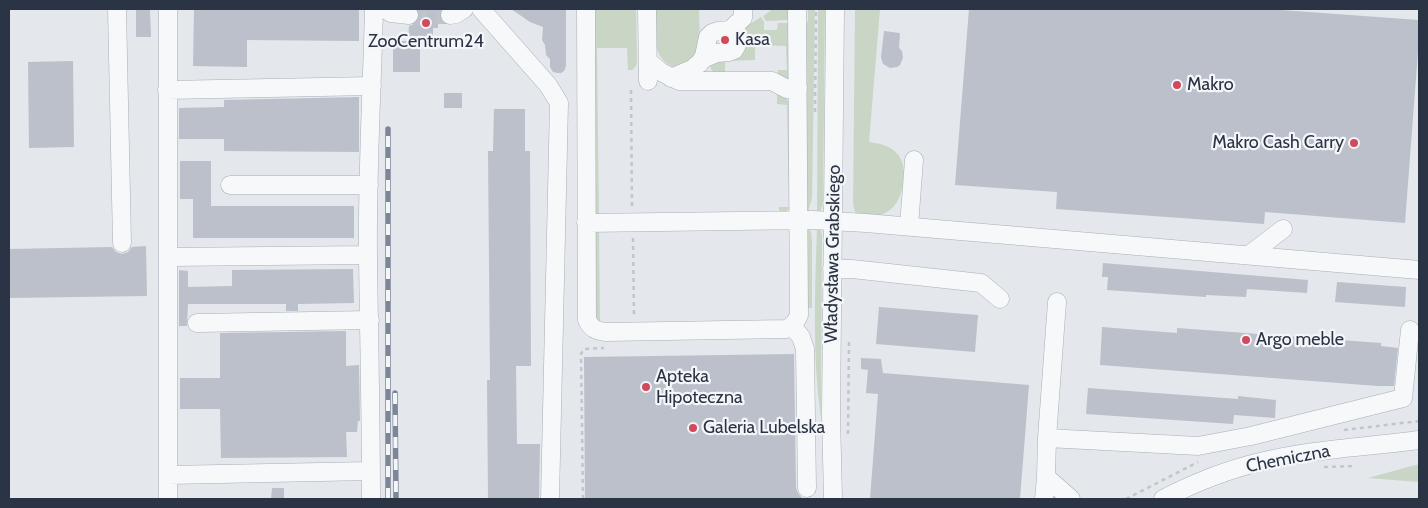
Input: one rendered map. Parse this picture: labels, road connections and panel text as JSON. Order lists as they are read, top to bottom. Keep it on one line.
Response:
{"streets":{"street":["Władysława Grabskiego","Chemiczna"]},"places":["ZooCentrum24","Kasa","Makro","Makro Cash Carry","Argo meble","Apteka Hipoteczna","Galeria Lubelska"]}
